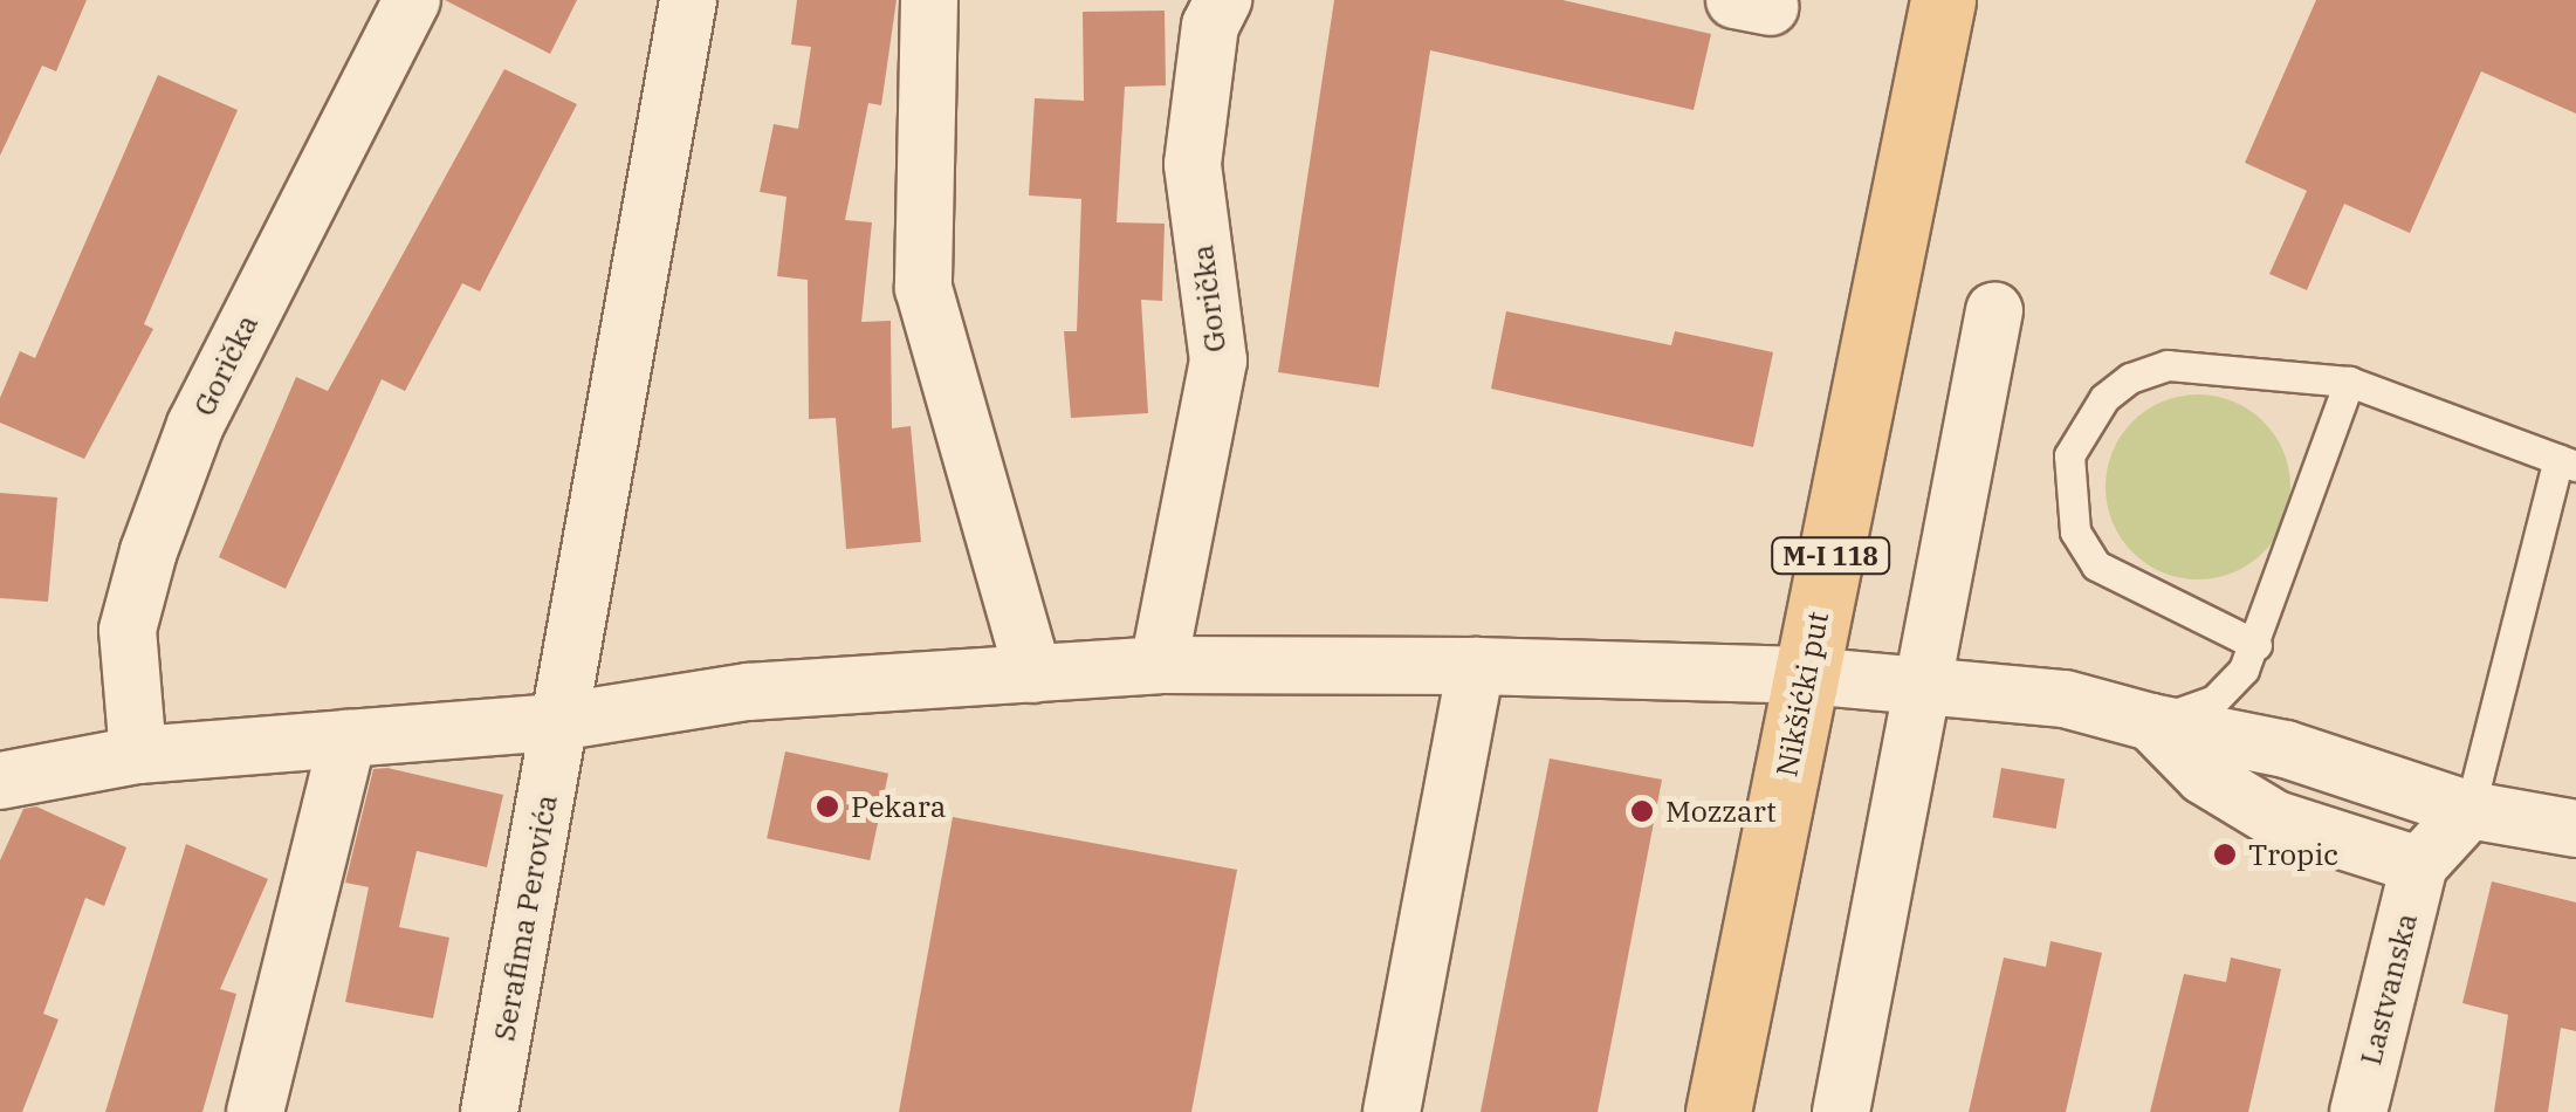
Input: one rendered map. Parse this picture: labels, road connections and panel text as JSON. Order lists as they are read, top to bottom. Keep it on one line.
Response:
{"streets":{"main road":["M-I 118","Nikšićki put"],"street":["Gorička","Serafima Perovića","Lastvanska"]},"places":["Pekara","Mozzart","Tropic"]}
